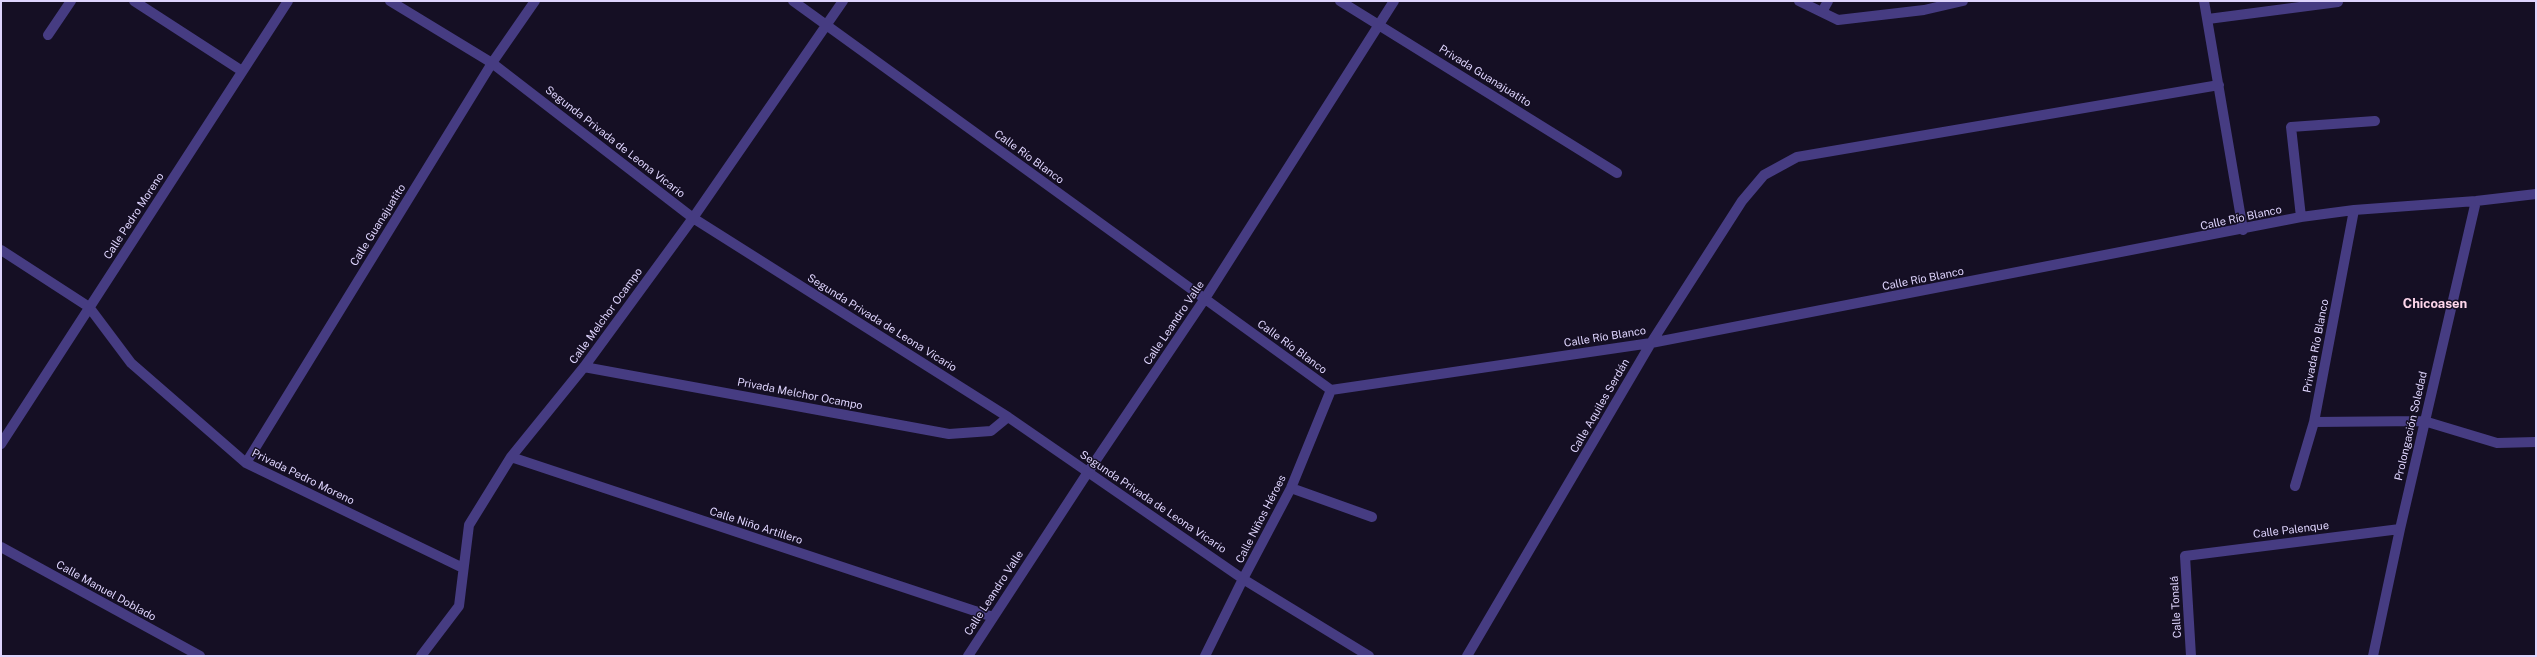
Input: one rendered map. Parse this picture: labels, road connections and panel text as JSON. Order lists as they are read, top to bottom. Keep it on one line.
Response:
{"streets":{"street":["Privada Guanajuatito","Segunda Privada de Leona Vicario","Calle Río Blanco","Calle Pedro Moreno","Calle Guanajuatito","Calle Melchor Ocampo","Calle Leandro Valle","Privada Río Blanco","Privada Melchor Ocampo","Calle Aquiles Serdán","Prolongación Soledad","Privada Pedro Moreno","Calle Niños Héroes","Calle Niño Artillero","Calle Palenque","Calle Manuel Doblado","Calle Tonalá"]},"crossings":[["Privada Guanajuatito","Calle Leandro Valle"],["Segunda Privada de Leona Vicario","Calle Guanajuatito"],["Segunda Privada de Leona Vicario","Calle Melchor Ocampo"],["Segunda Privada de Leona Vicario","Calle Leandro Valle"],["Segunda Privada de Leona Vicario","Privada Melchor Ocampo"],["Segunda Privada de Leona Vicario","Calle Niños Héroes"],["Calle Río Blanco","Calle Melchor Ocampo"],["Calle Río Blanco","Calle Leandro Valle"],["Calle Río Blanco","Privada Río Blanco"],["Calle Río Blanco","Calle Aquiles Serdán"],["Calle Río Blanco","Prolongación Soledad"],["Calle Río Blanco","Calle Niños Héroes"],["Calle Pedro Moreno","Privada Pedro Moreno"],["Calle Guanajuatito","Privada Pedro Moreno"],["Calle Melchor Ocampo","Privada Melchor Ocampo"],["Calle Melchor Ocampo","Privada Pedro Moreno"],["Calle Melchor Ocampo","Calle Niño Artillero"],["Calle Leandro Valle","Calle Niño Artillero"],["Prolongación Soledad","Calle Palenque"],["Calle Palenque","Calle Tonalá"]],"districts":["Chicoasen"]}
